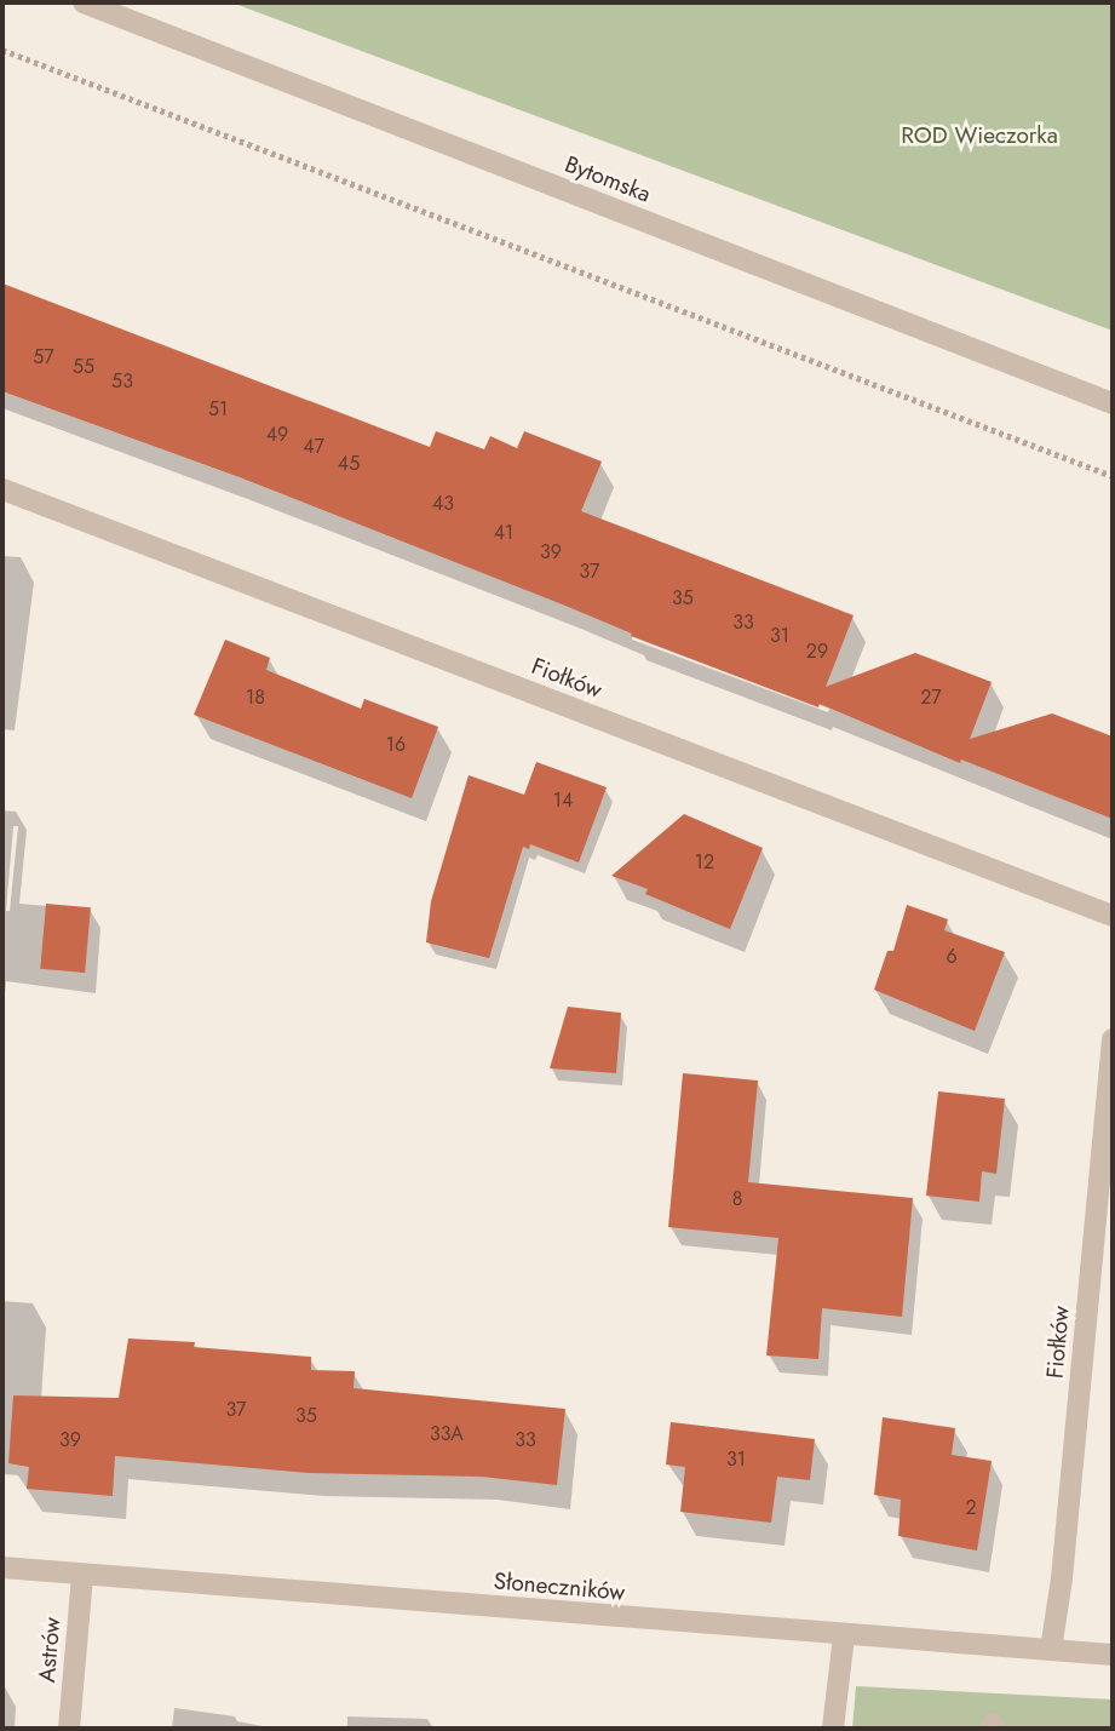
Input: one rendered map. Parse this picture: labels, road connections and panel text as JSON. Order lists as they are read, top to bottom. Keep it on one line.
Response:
{"streets":{"street":["Bytomska","Fiołków","Słoneczników","Astrów"]},"crossings":[["Fiołków","Słoneczników"],["Słoneczników","Astrów"]],"parks":["ROD Wieczorka"],"house_numbers":["57","55","53","51","49","47","45","43","41","39","37","35","33","31","29","18","27","16","14","12","6","8","37","35","33A","39","33","31","2"]}
